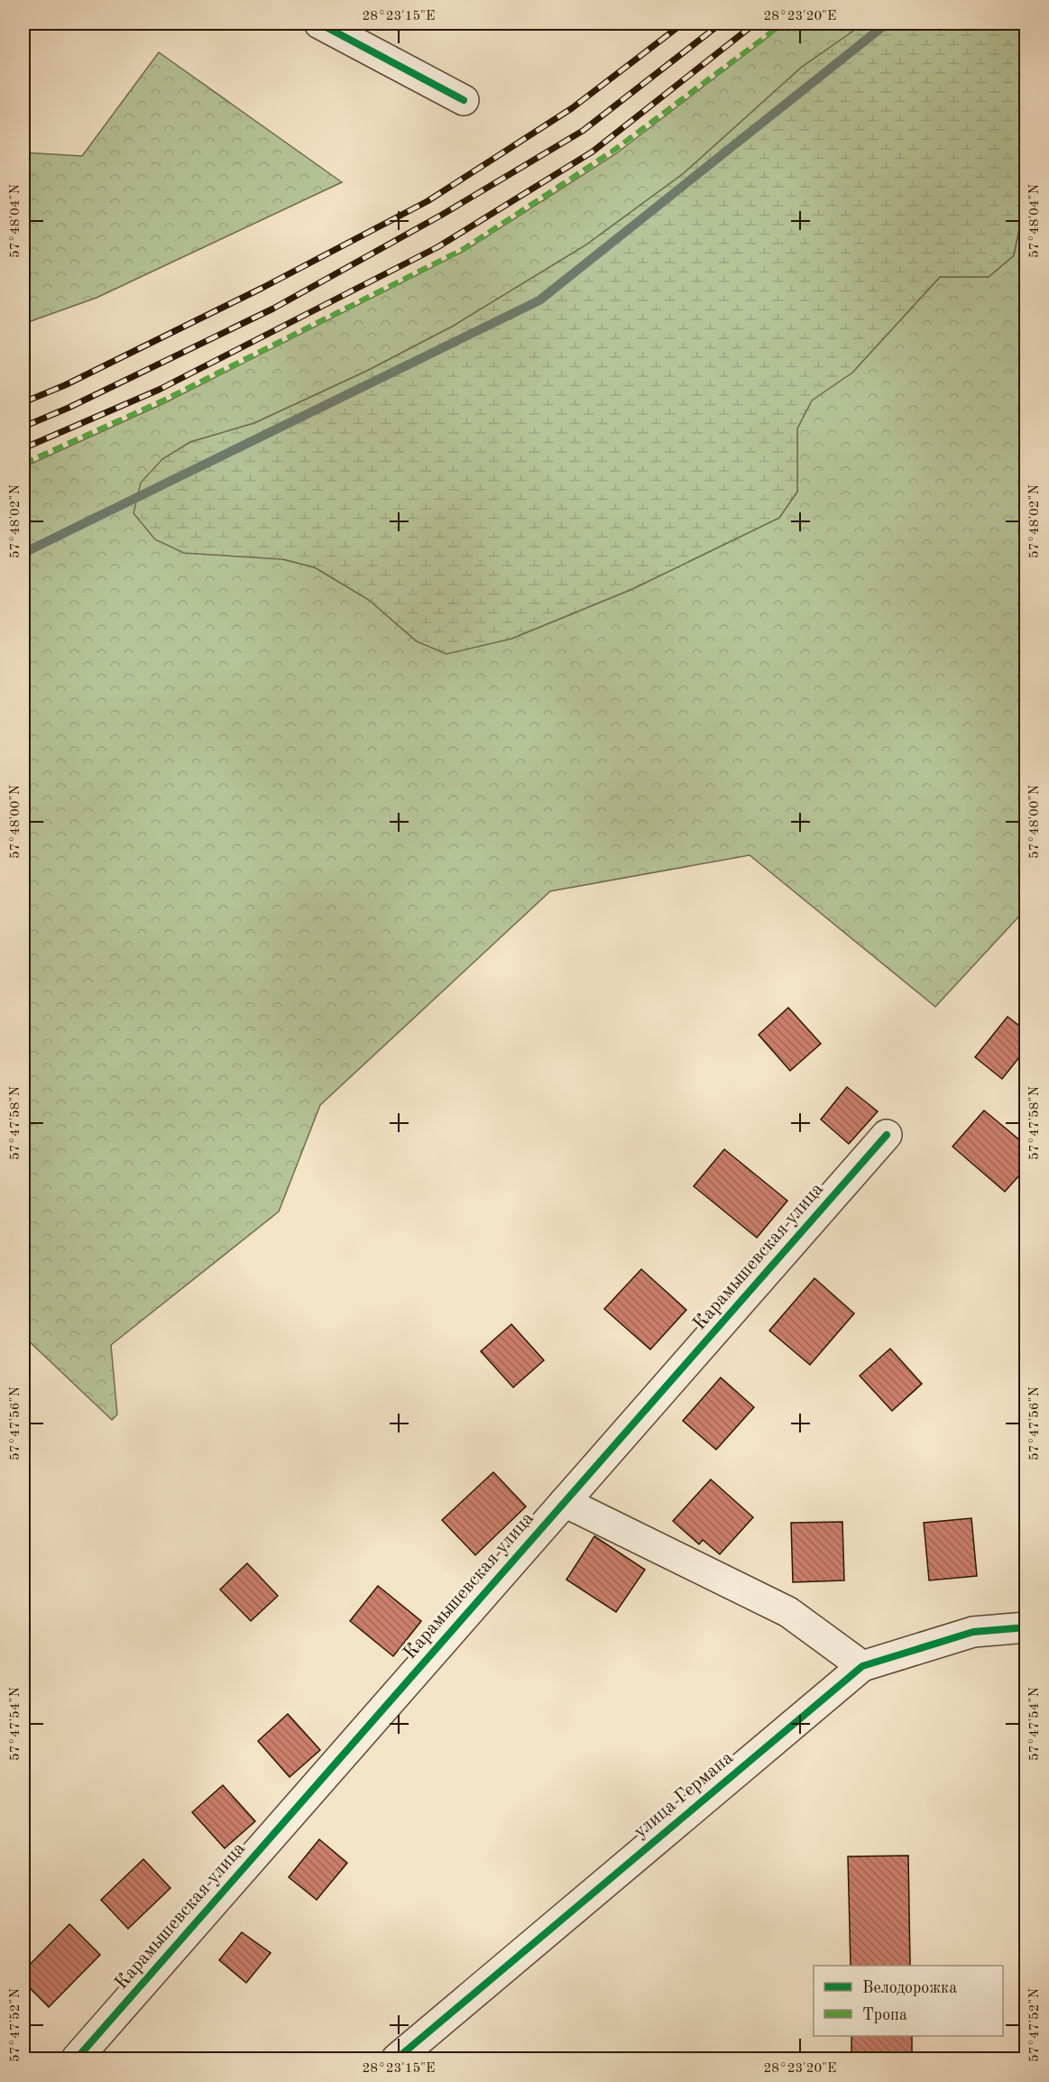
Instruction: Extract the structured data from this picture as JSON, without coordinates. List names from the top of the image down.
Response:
{
  "streets": {
    "street": ["Карамышевская улица", "улица Германа"]
  },
  "legend": ["Велодорожка", "Тропа"],
  "coordinates": [
    "28°23'15\"E",
    "28°23'20\"E",
    "57°48'04\"N",
    "57°48'02\"N",
    "57°48'00\"N",
    "57°47'58\"N",
    "57°47'56\"N",
    "57°47'54\"N",
    "57°47'52\"N"
  ]
}
